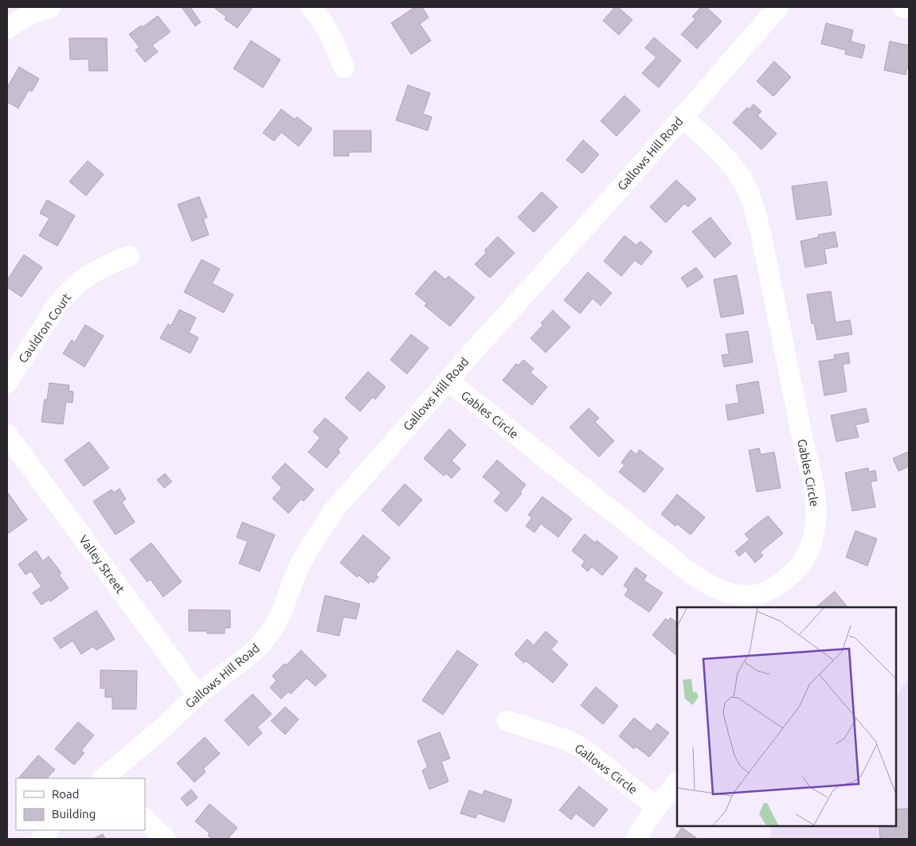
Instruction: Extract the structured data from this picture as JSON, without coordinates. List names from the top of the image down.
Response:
{
  "streets": {
    "street": [
      "Gallows Hill Road",
      "Cauldron Court",
      "Gables Circle",
      "Valley Street",
      "Gallows Circle"
    ]
  },
  "crossings": [
    ["Gallows Hill Road", "Gables Circle"],
    ["Gallows Hill Road", "Valley Street"]
  ],
  "legend": ["Road", "Building"]
}
